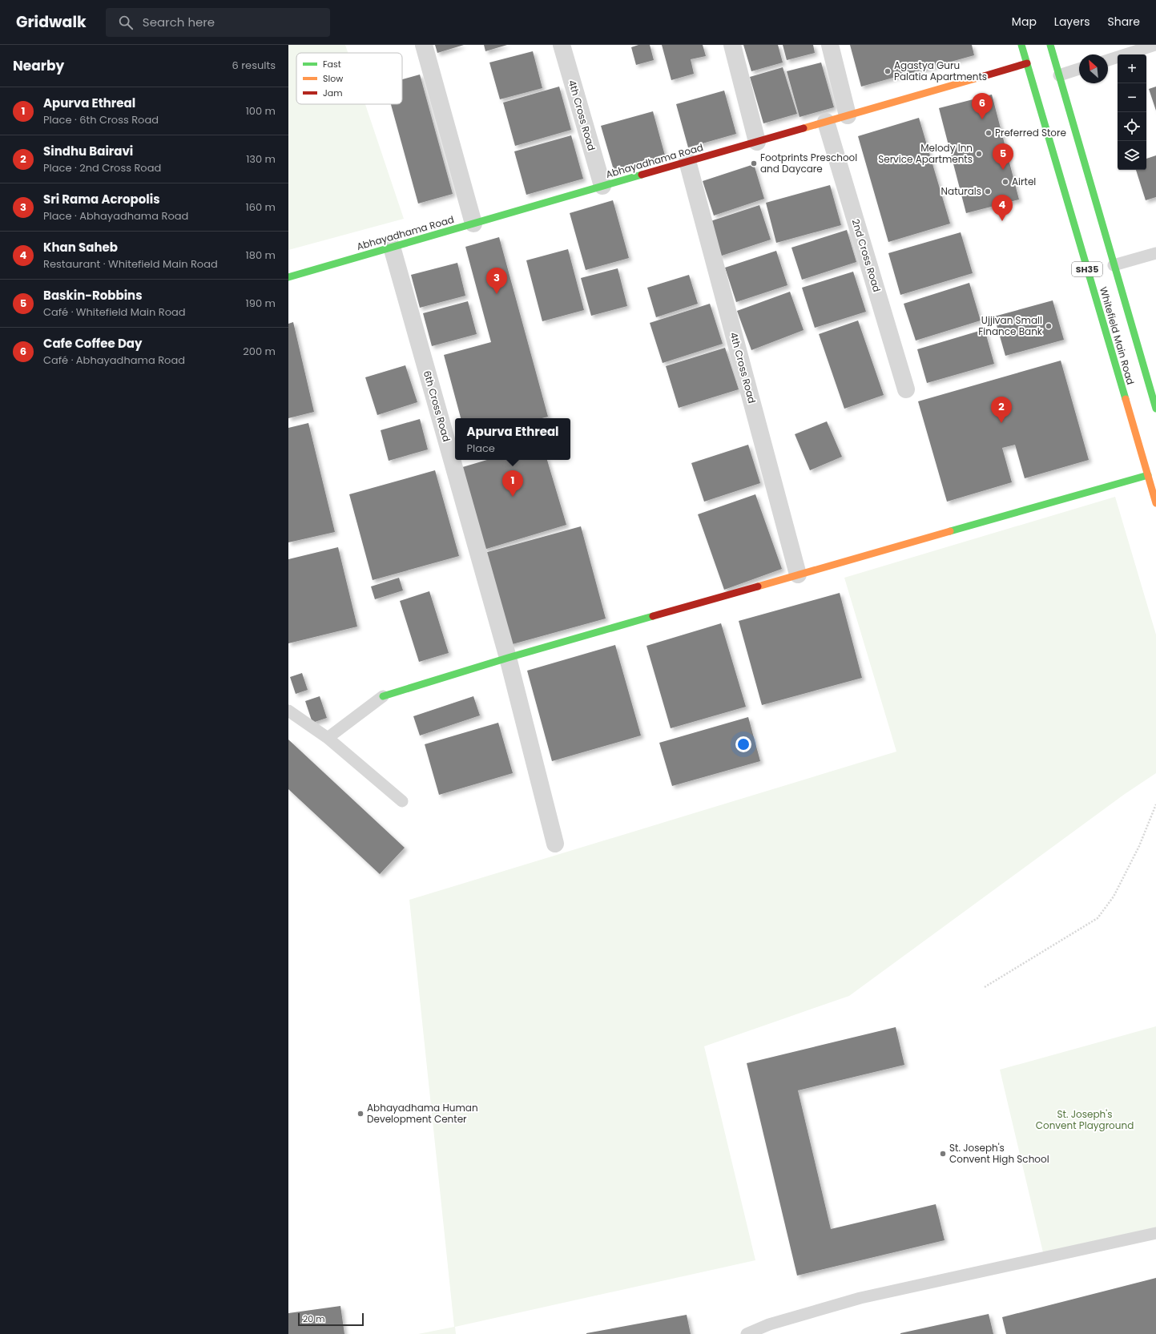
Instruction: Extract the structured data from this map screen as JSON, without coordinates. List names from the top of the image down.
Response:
{
  "streets": {
    "street": [
      "4th Cross Road",
      "Abhayadhama Road",
      "2nd Cross Road",
      "SH35",
      "Whitefield Main Road",
      "6th Cross Road"
    ]
  },
  "crossings": [
    ["4th Cross Road", "Abhayadhama Road"],
    ["Abhayadhama Road", "2nd Cross Road"],
    ["Abhayadhama Road", "Whitefield Main Road"],
    ["Abhayadhama Road", "6th Cross Road"]
  ],
  "parks": ["St. Joseph's Convent Playground"],
  "places": [
    "Agastya Guru Palatia Apartments",
    "Preferred Store",
    "Melody Inn Service Apartments",
    "Footprints Preschool and Daycare",
    "Airtel",
    "Naturals",
    "Ujjivan Small Finance Bank",
    "Abhayadhama Human Development Center",
    "St. Joseph's Convent High School"
  ],
  "legend": ["Fast", "Slow", "Jam"],
  "scale_bar": "20 m",
  "north": "top left",
  "page": {
    "header": "Gridwalk",
    "search": "Search here",
    "nav": ["Map", "Layers", "Share"],
    "heading": ["Nearby", "6 results"],
    "map_buttons": ["+", "−"],
    "list": [
      {
        "mark": "1",
        "name": "Apurva Ethreal",
        "note": "Place · 6th Cross Road",
        "value": "100 m"
      },
      {
        "mark": "2",
        "name": "Sindhu Bairavi",
        "note": "Place · 2nd Cross Road",
        "value": "130 m"
      },
      {
        "mark": "3",
        "name": "Sri Rama Acropolis",
        "note": "Place · Abhayadhama Road",
        "value": "160 m"
      },
      {
        "mark": "4",
        "name": "Khan Saheb",
        "note": "Restaurant · Whitefield Main Road",
        "value": "180 m"
      },
      {
        "mark": "5",
        "name": "Baskin-Robbins",
        "note": "Café · Whitefield Main Road",
        "value": "190 m"
      },
      {
        "mark": "6",
        "name": "Cafe Coffee Day",
        "note": "Café · Abhayadhama Road",
        "value": "200 m"
      }
    ],
    "pins": [
      "6",
      "5",
      "4",
      "3",
      "2",
      "1"
    ],
    "popup": ["Apurva Ethreal", "Place"],
    "scale": "20 m"
  }
}
